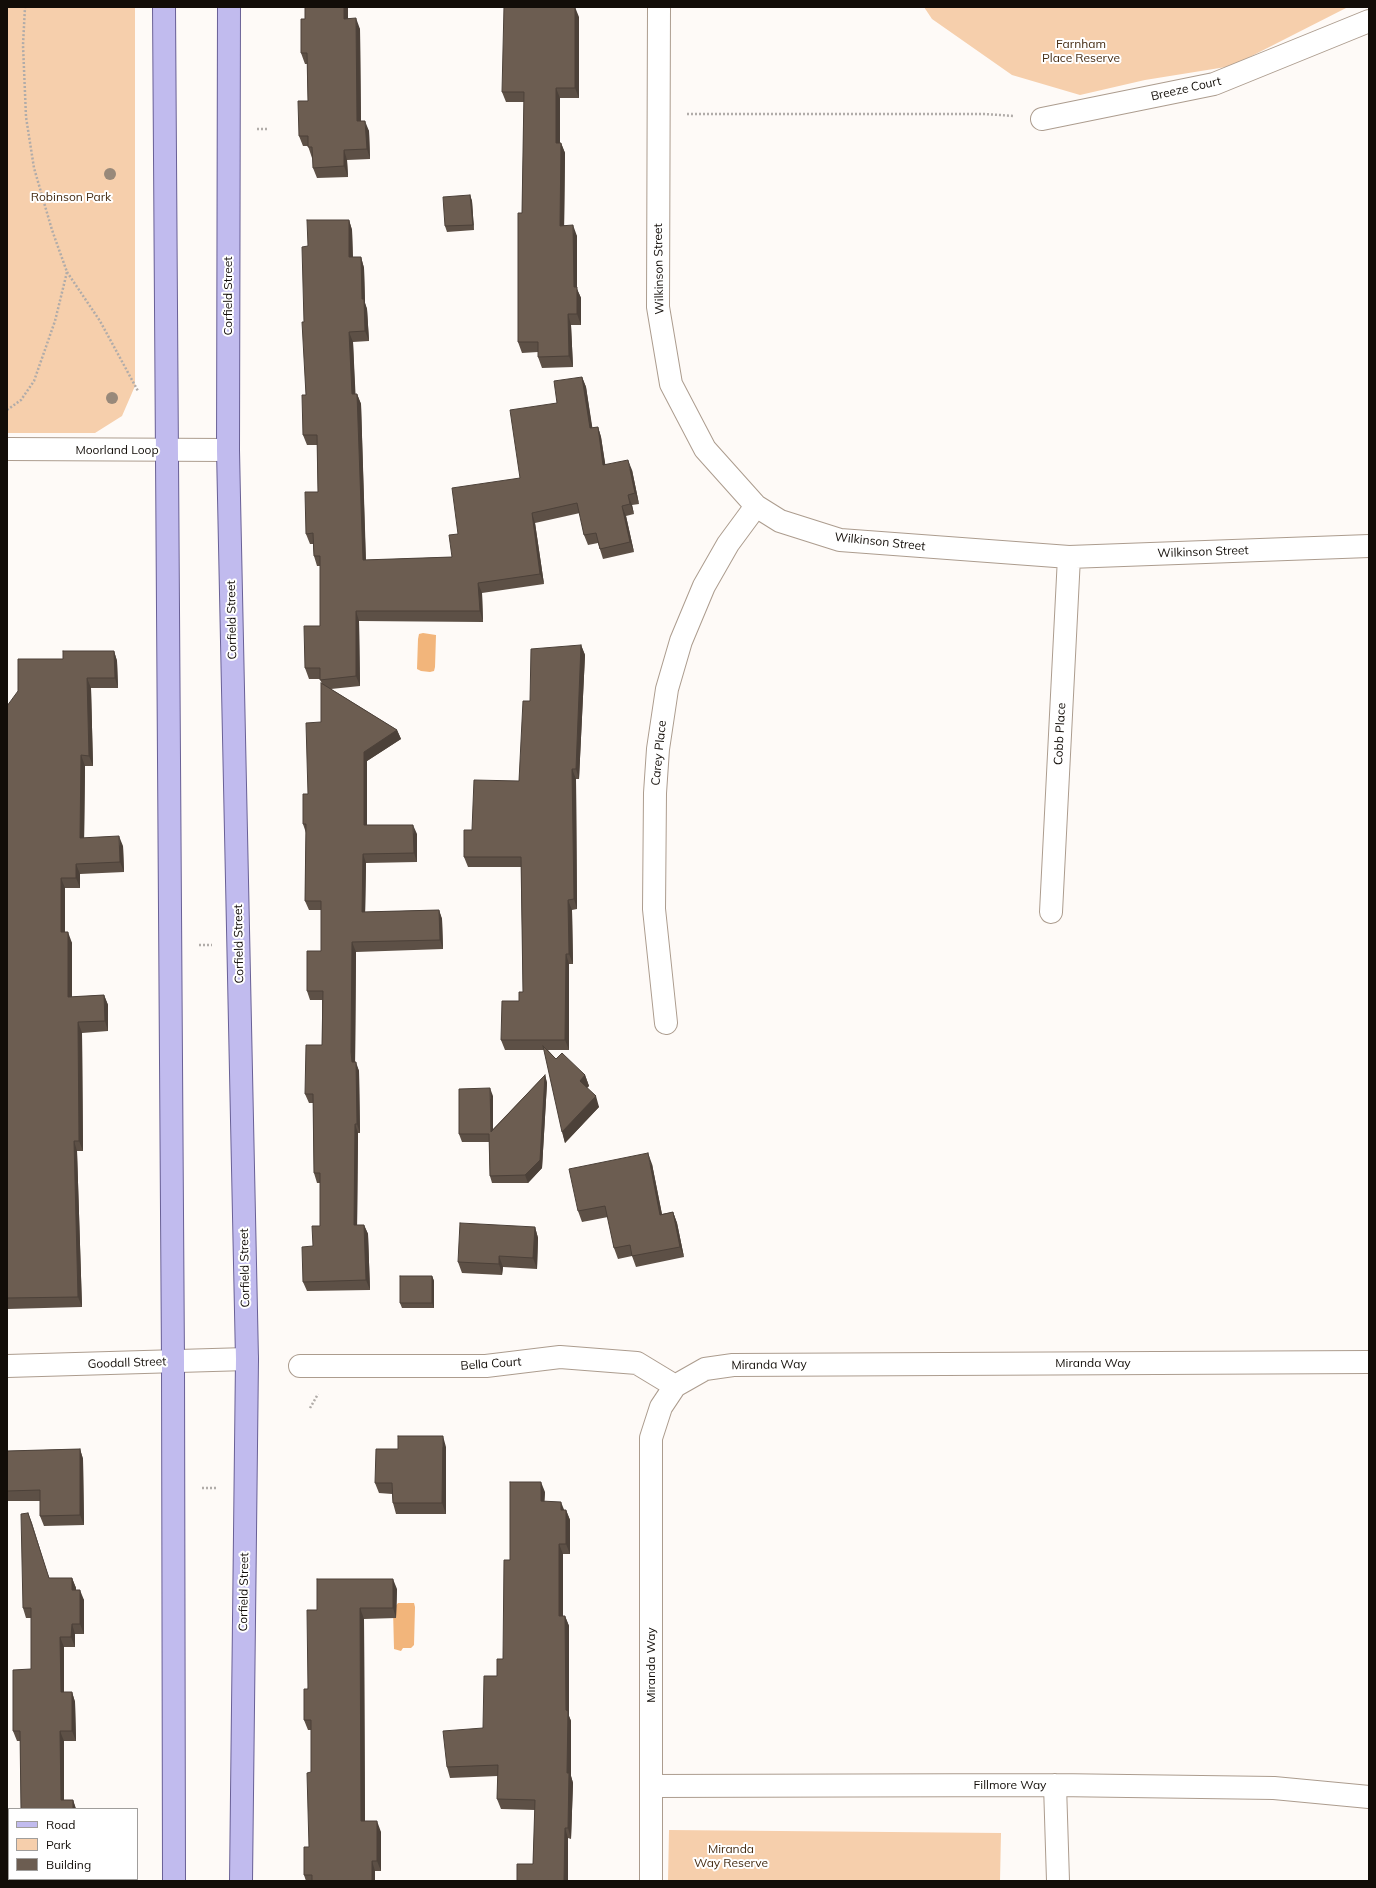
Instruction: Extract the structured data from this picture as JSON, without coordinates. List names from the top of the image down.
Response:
{
  "streets": {
    "main road": ["Corfield Street"],
    "street": [
      "Breeze Court",
      "Wilkinson Street",
      "Moorland Loop",
      "Cobb Place",
      "Carey Place",
      "Goodall Street",
      "Miranda Way",
      "Bella Court",
      "Fillmore Way"
    ]
  },
  "crossings": [
    ["Wilkinson Street", "Cobb Place"],
    ["Wilkinson Street", "Carey Place"],
    ["Corfield Street", "Moorland Loop"],
    ["Corfield Street", "Goodall Street"],
    ["Miranda Way", "Bella Court"],
    ["Miranda Way", "Fillmore Way"]
  ],
  "parks": ["Farnham Place Reserve", "Robinson Park", "Miranda Way Reserve"],
  "legend": ["Road", "Park", "Building"]
}
